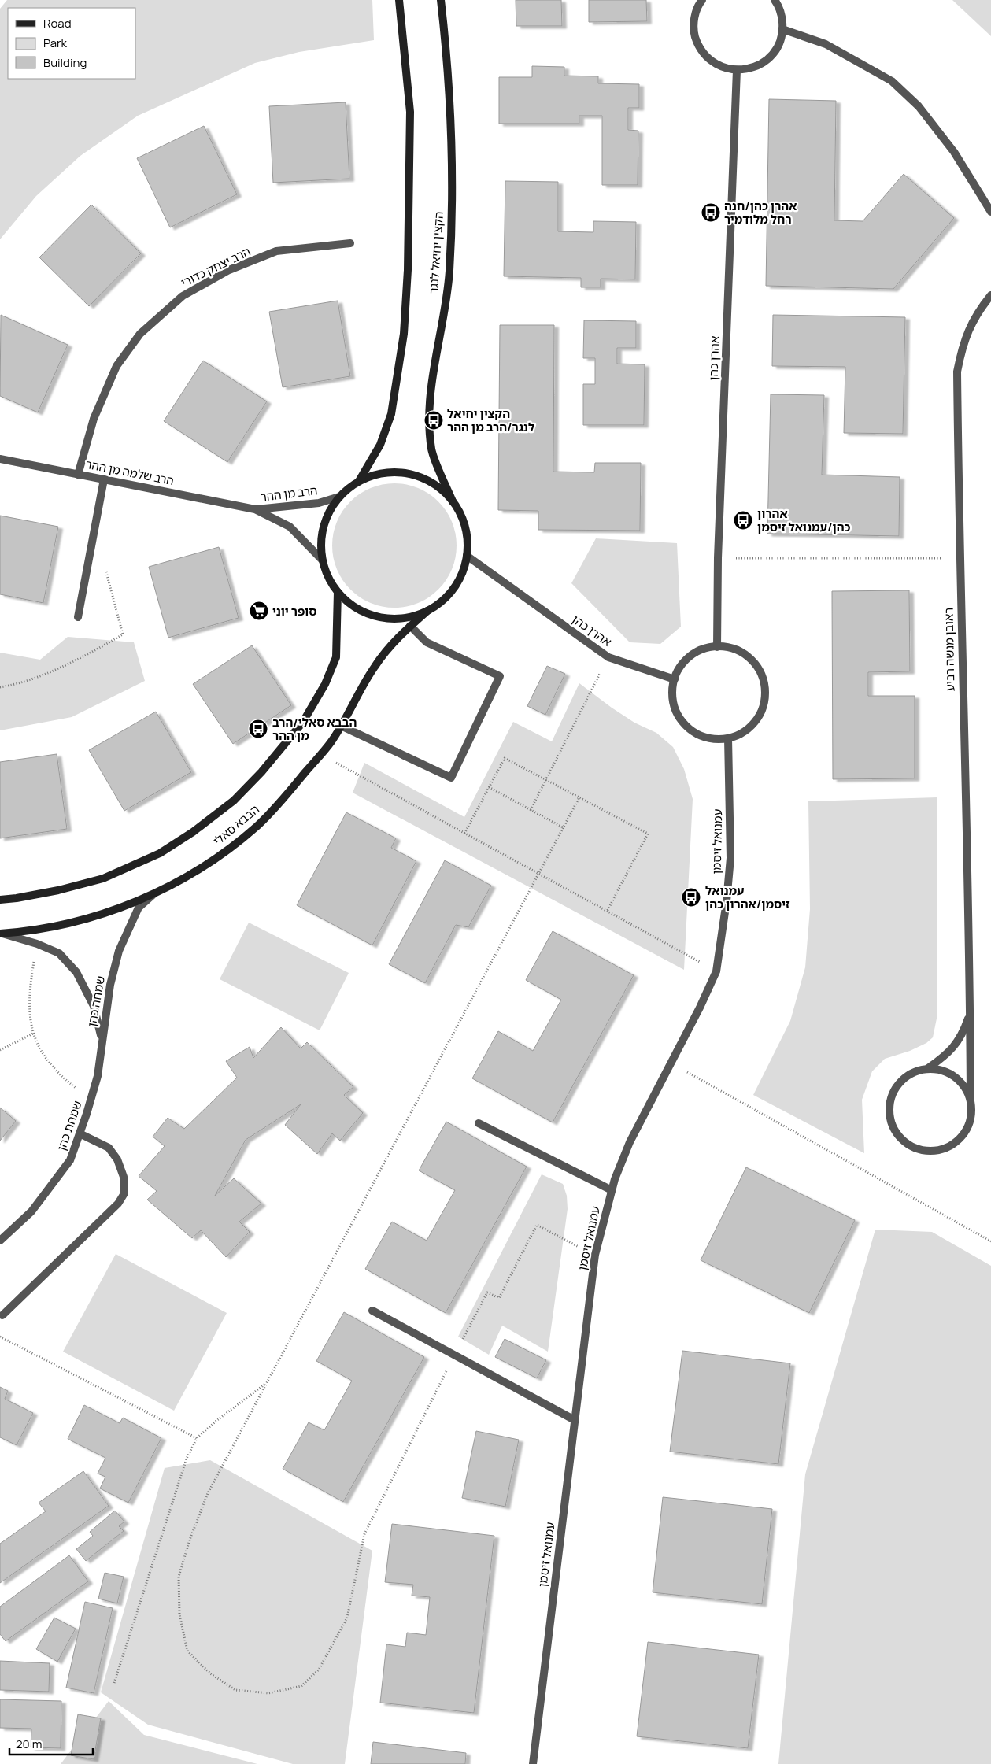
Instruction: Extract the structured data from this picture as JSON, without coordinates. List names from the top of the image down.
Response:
{
  "streets": {
    "street": [
      "הקצין יחיאל לנגר",
      "הרב יצחק כדורי",
      "אהרן כהן",
      "הרב שלמה מן ההר",
      "הרב מן ההר",
      "ראובן מנשה רביע",
      "הבבא סאלי",
      "עמנואל זיסמן",
      "שמחה כהן",
      "שמחת כהן"
    ]
  },
  "crossings": [
    ["הרב יצחק כדורי", "הרב שלמה מן ההר"],
    ["אהרן כהן", "עמנואל זיסמן"],
    ["הרב שלמה מן ההר", "הרב מן ההר"],
    ["הבבא סאלי", "שמחה כהן"],
    ["שמחה כהן", "שמחת כהן"]
  ],
  "places": {
    "bus stop": [
      "אהרן כהן/חנה רחל מלודמיר",
      "הקצין יחיאל לנגר/הרב מן ההר",
      "אהרון כהן/עמנואל זיסמן",
      "הבבא סאלי/הרב מן ההר",
      "עמנואל זיסמן/אהרון כהן"
    ],
    "supermarket": ["סופר יוני"]
  },
  "legend": ["Road", "Park", "Building"],
  "scale_bar": "20 m"
}
